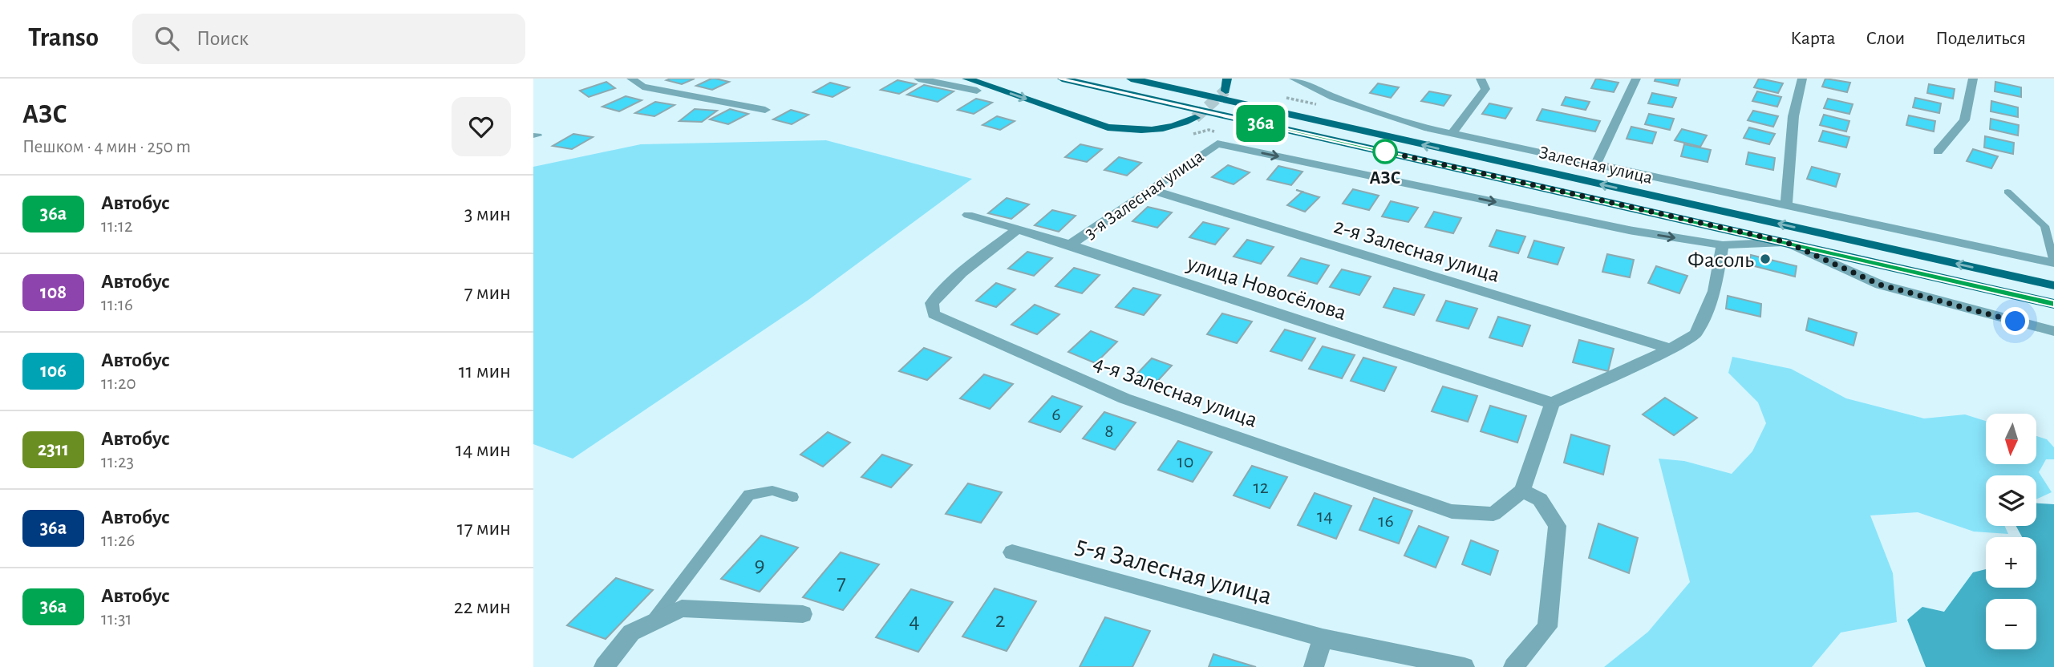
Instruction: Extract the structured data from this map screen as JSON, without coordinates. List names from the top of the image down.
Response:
{
  "streets": {
    "main road": ["Залесная улица"],
    "street": [
      "3-я Залесная улица",
      "2-я Залесная улица",
      "улица Новосёлова",
      "4-я Залесная улица",
      "5-я Залесная улица"
    ]
  },
  "crossings": [
    ["3-я Залесная улица", "2-я Залесная улица"],
    ["3-я Залесная улица", "улица Новосёлова"],
    ["улица Новосёлова", "4-я Залесная улица"]
  ],
  "places": ["АЗС", "Фасоль"],
  "lines": ["bus line 36а"],
  "house_numbers": [
    "6",
    "8",
    "10",
    "12",
    "14",
    "16",
    "9",
    "7",
    "2",
    "4"
  ],
  "north": "bottom",
  "page": {
    "header": "Transo",
    "search": "Поиск",
    "nav": ["Карта", "Слои", "Поделиться"],
    "heading": ["АЗС", "Пешком · 4 мин · 250 m"],
    "on_map": "36а",
    "list": [
      {
        "mark": "36а",
        "name": "Автобус",
        "note": "11:12",
        "value": "3 мин"
      },
      {
        "mark": "108",
        "name": "Автобус",
        "note": "11:16",
        "value": "7 мин"
      },
      {
        "mark": "106",
        "name": "Автобус",
        "note": "11:20",
        "value": "11 мин"
      },
      {
        "mark": "2311",
        "name": "Автобус",
        "note": "11:23",
        "value": "14 мин"
      },
      {
        "mark": "36a",
        "name": "Автобус",
        "note": "11:26",
        "value": "17 мин"
      },
      {
        "mark": "36а",
        "name": "Автобус",
        "note": "11:31",
        "value": "22 мин"
      }
    ],
    "map_buttons": ["+", "−"]
  }
}
